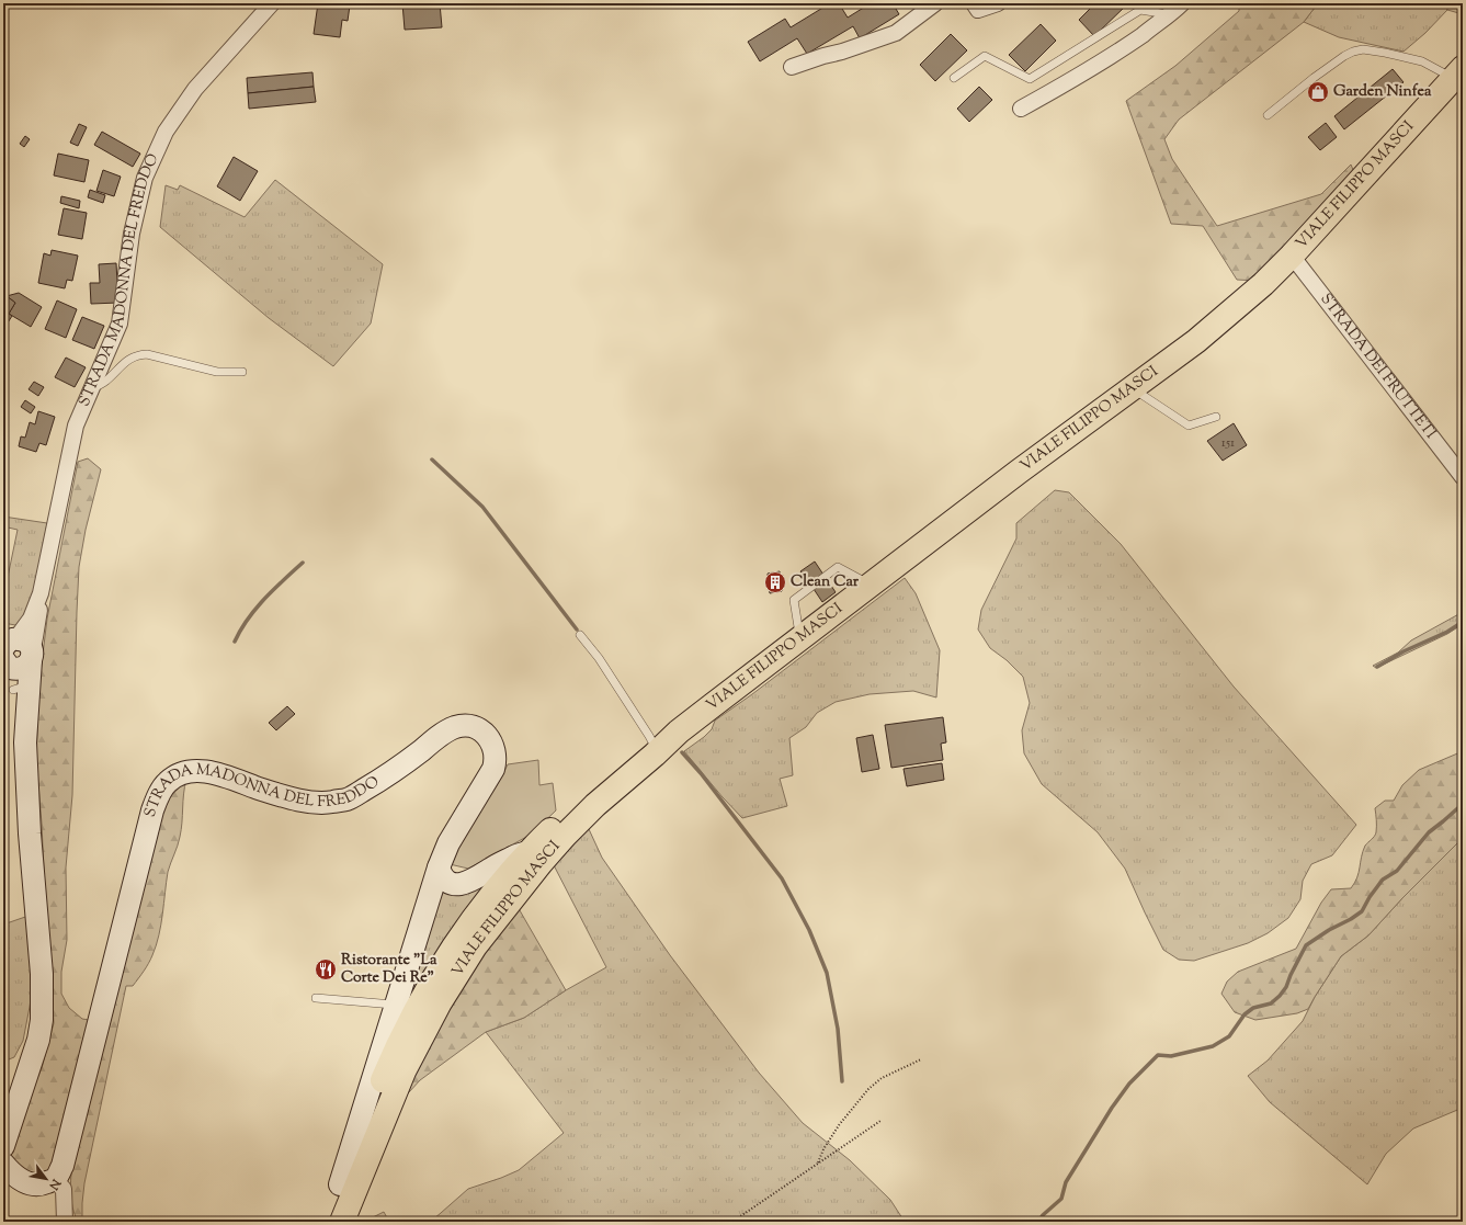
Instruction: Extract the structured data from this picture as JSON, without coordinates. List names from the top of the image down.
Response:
{
  "streets": {
    "main road": ["VIALE FILIPPO MASCI", "STRADA MADONNA DEL FREDDO"],
    "street": ["STRADA DEI FRUTTETI"]
  },
  "crossings": [
    ["VIALE FILIPPO MASCI", "STRADA MADONNA DEL FREDDO"],
    ["VIALE FILIPPO MASCI", "STRADA DEI FRUTTETI"]
  ],
  "places": {
    "shop": ["Garden Ninfea"],
    "building": ["Clean Car"],
    "restaurant": ["Ristorante \"La Corte Dei Re\""]
  },
  "house_numbers": ["151"],
  "north": "bottom right"
}
